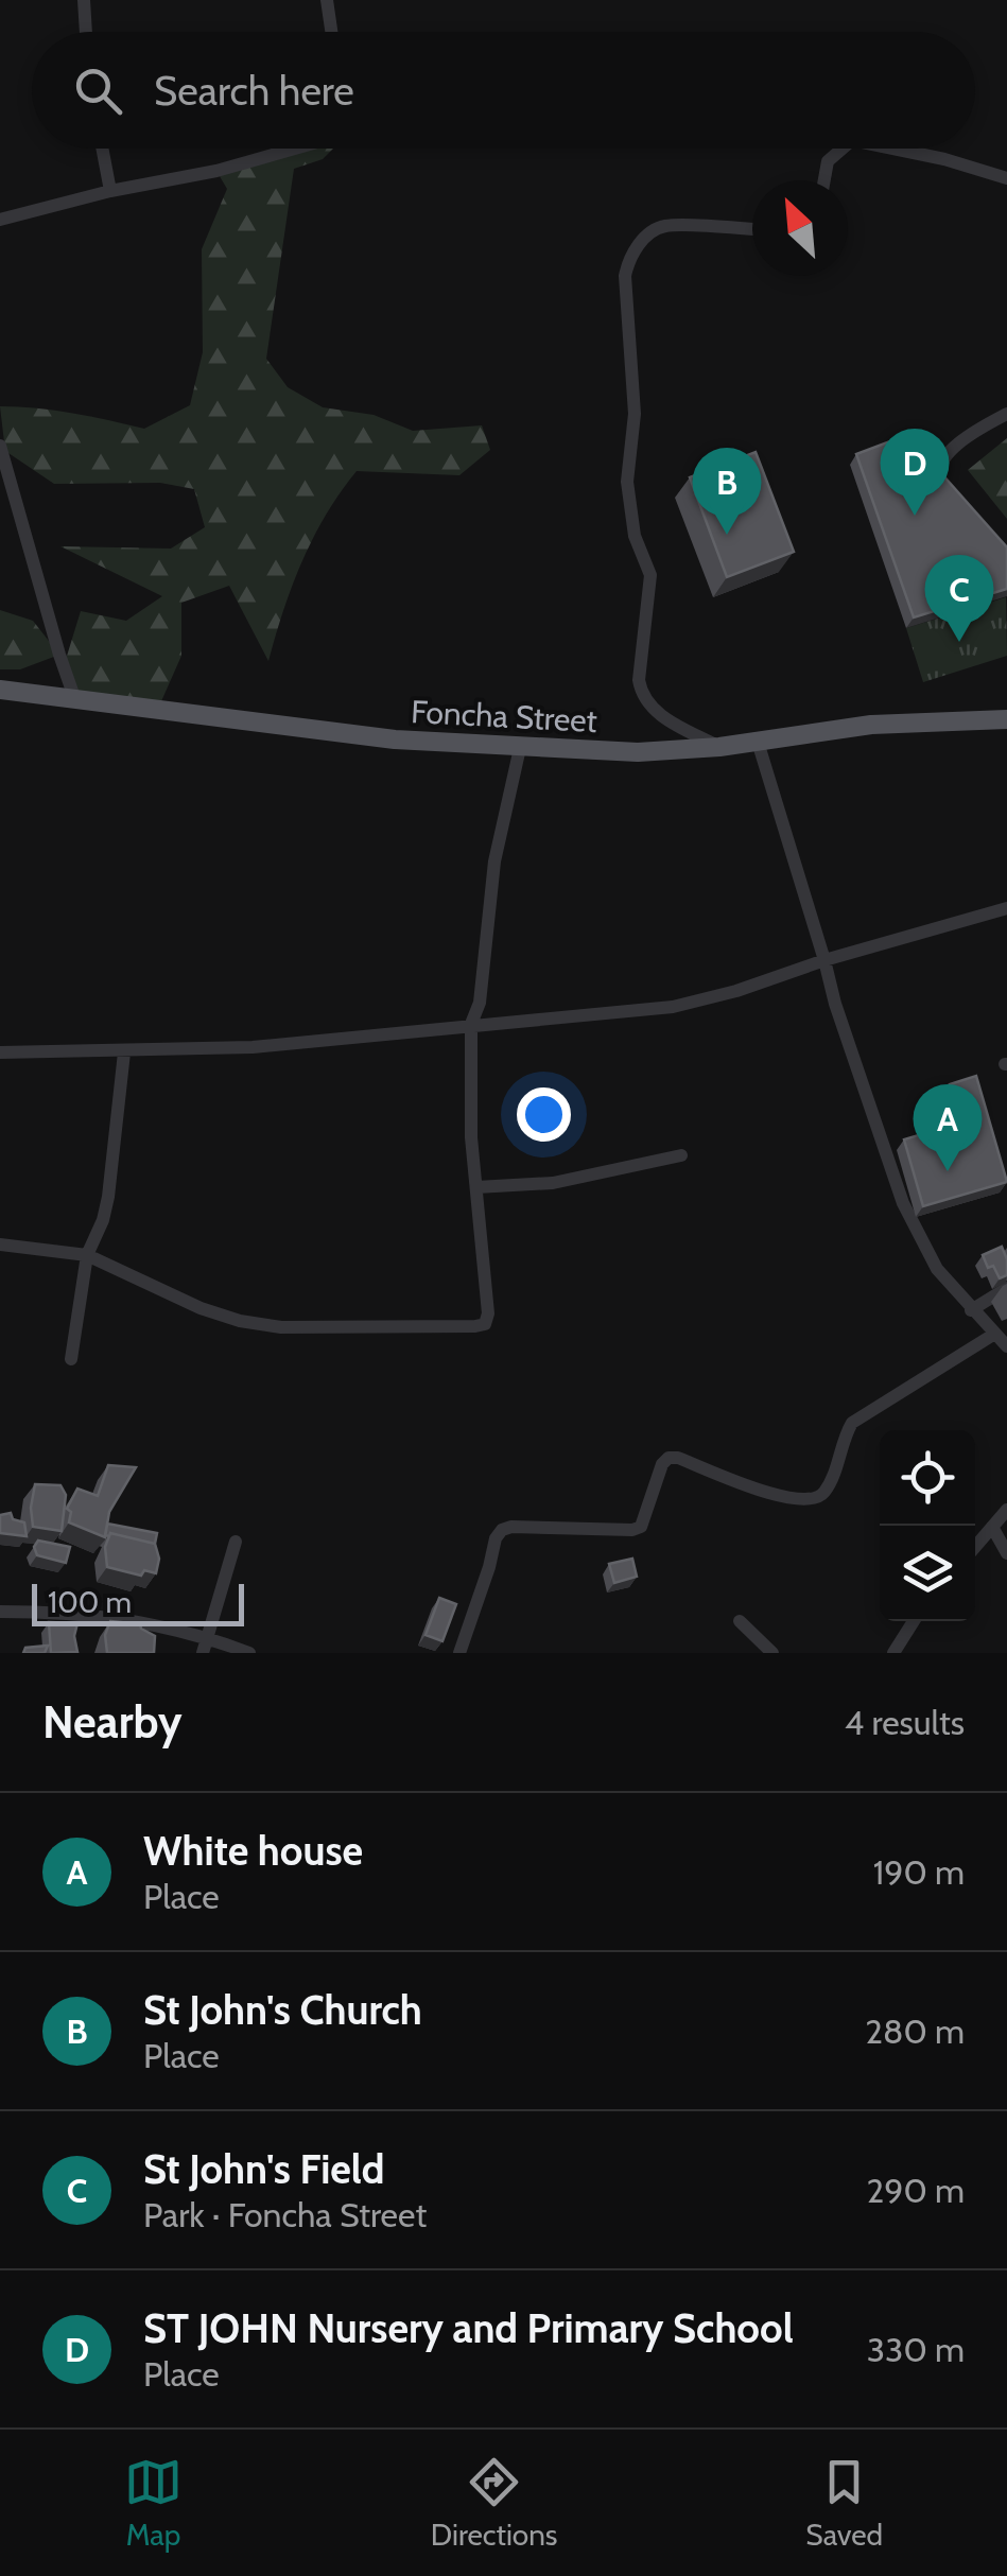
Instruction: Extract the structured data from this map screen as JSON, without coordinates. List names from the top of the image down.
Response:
{
  "streets": {
    "main road": ["Foncha Street"]
  },
  "scale_bar": "100 m",
  "north": "top left",
  "page": {
    "search": "Search here",
    "pins": [
      "D",
      "B",
      "C",
      "A"
    ],
    "scale": "100 m",
    "heading": ["Nearby", "4 results"],
    "list": [
      {
        "mark": "A",
        "name": "White house",
        "note": "Place",
        "value": "190 m"
      },
      {
        "mark": "B",
        "name": "St John's Church",
        "note": "Place",
        "value": "280 m"
      },
      {
        "mark": "C",
        "name": "St John's Field",
        "note": "Park · Foncha Street",
        "value": "290 m"
      },
      {
        "mark": "D",
        "name": "ST JOHN Nursery and Primary School",
        "note": "Place",
        "value": "330 m"
      }
    ],
    "nav": ["Map", "Directions", "Saved"]
  }
}
